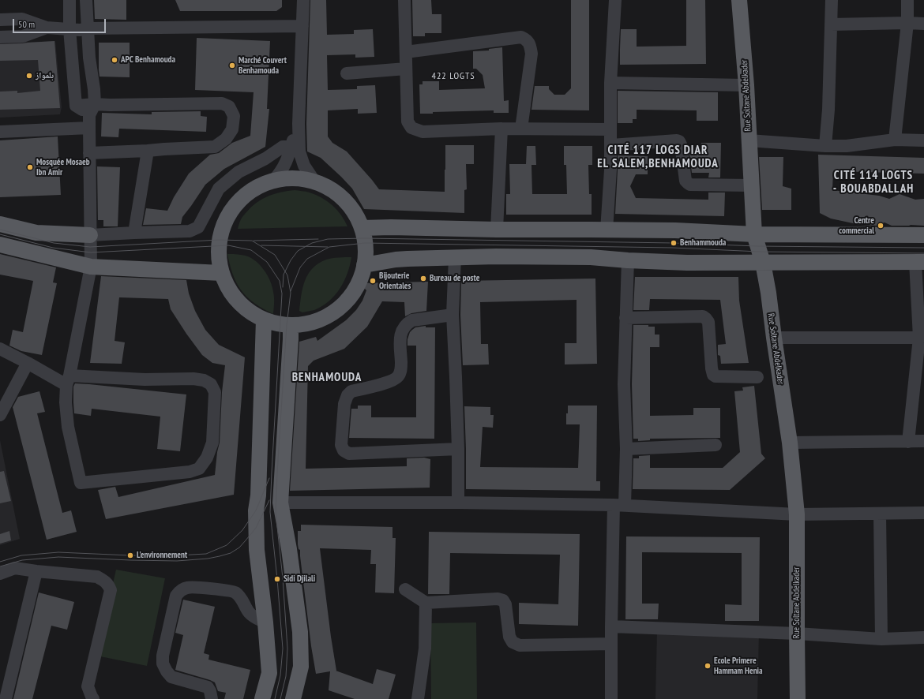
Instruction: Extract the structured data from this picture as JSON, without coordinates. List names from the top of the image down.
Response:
{
  "streets": {
    "main road": ["Rue Soltane Abdelkader"]
  },
  "districts": [
    "422 LOGTS",
    "CITÉ 117 LOGS DIAR EL SALEM,BENHAMOUDA",
    "CITÉ 114 LOGTS - BOUABDALLAH",
    "BENHAMOUDA"
  ],
  "places": [
    "APC Benhamouda",
    "Marché Couvert Benhamouda",
    "بلمواز",
    "Mosquée Mosaeb Ibn Amir",
    "Centre commercial",
    "Benhammouda",
    "Bureau de poste",
    "Bijouterie Orientales",
    "L'environnement",
    "Sidi Djilali",
    "Ecole Primere Hammam Henia"
  ],
  "scale_bar": "50 m"
}
